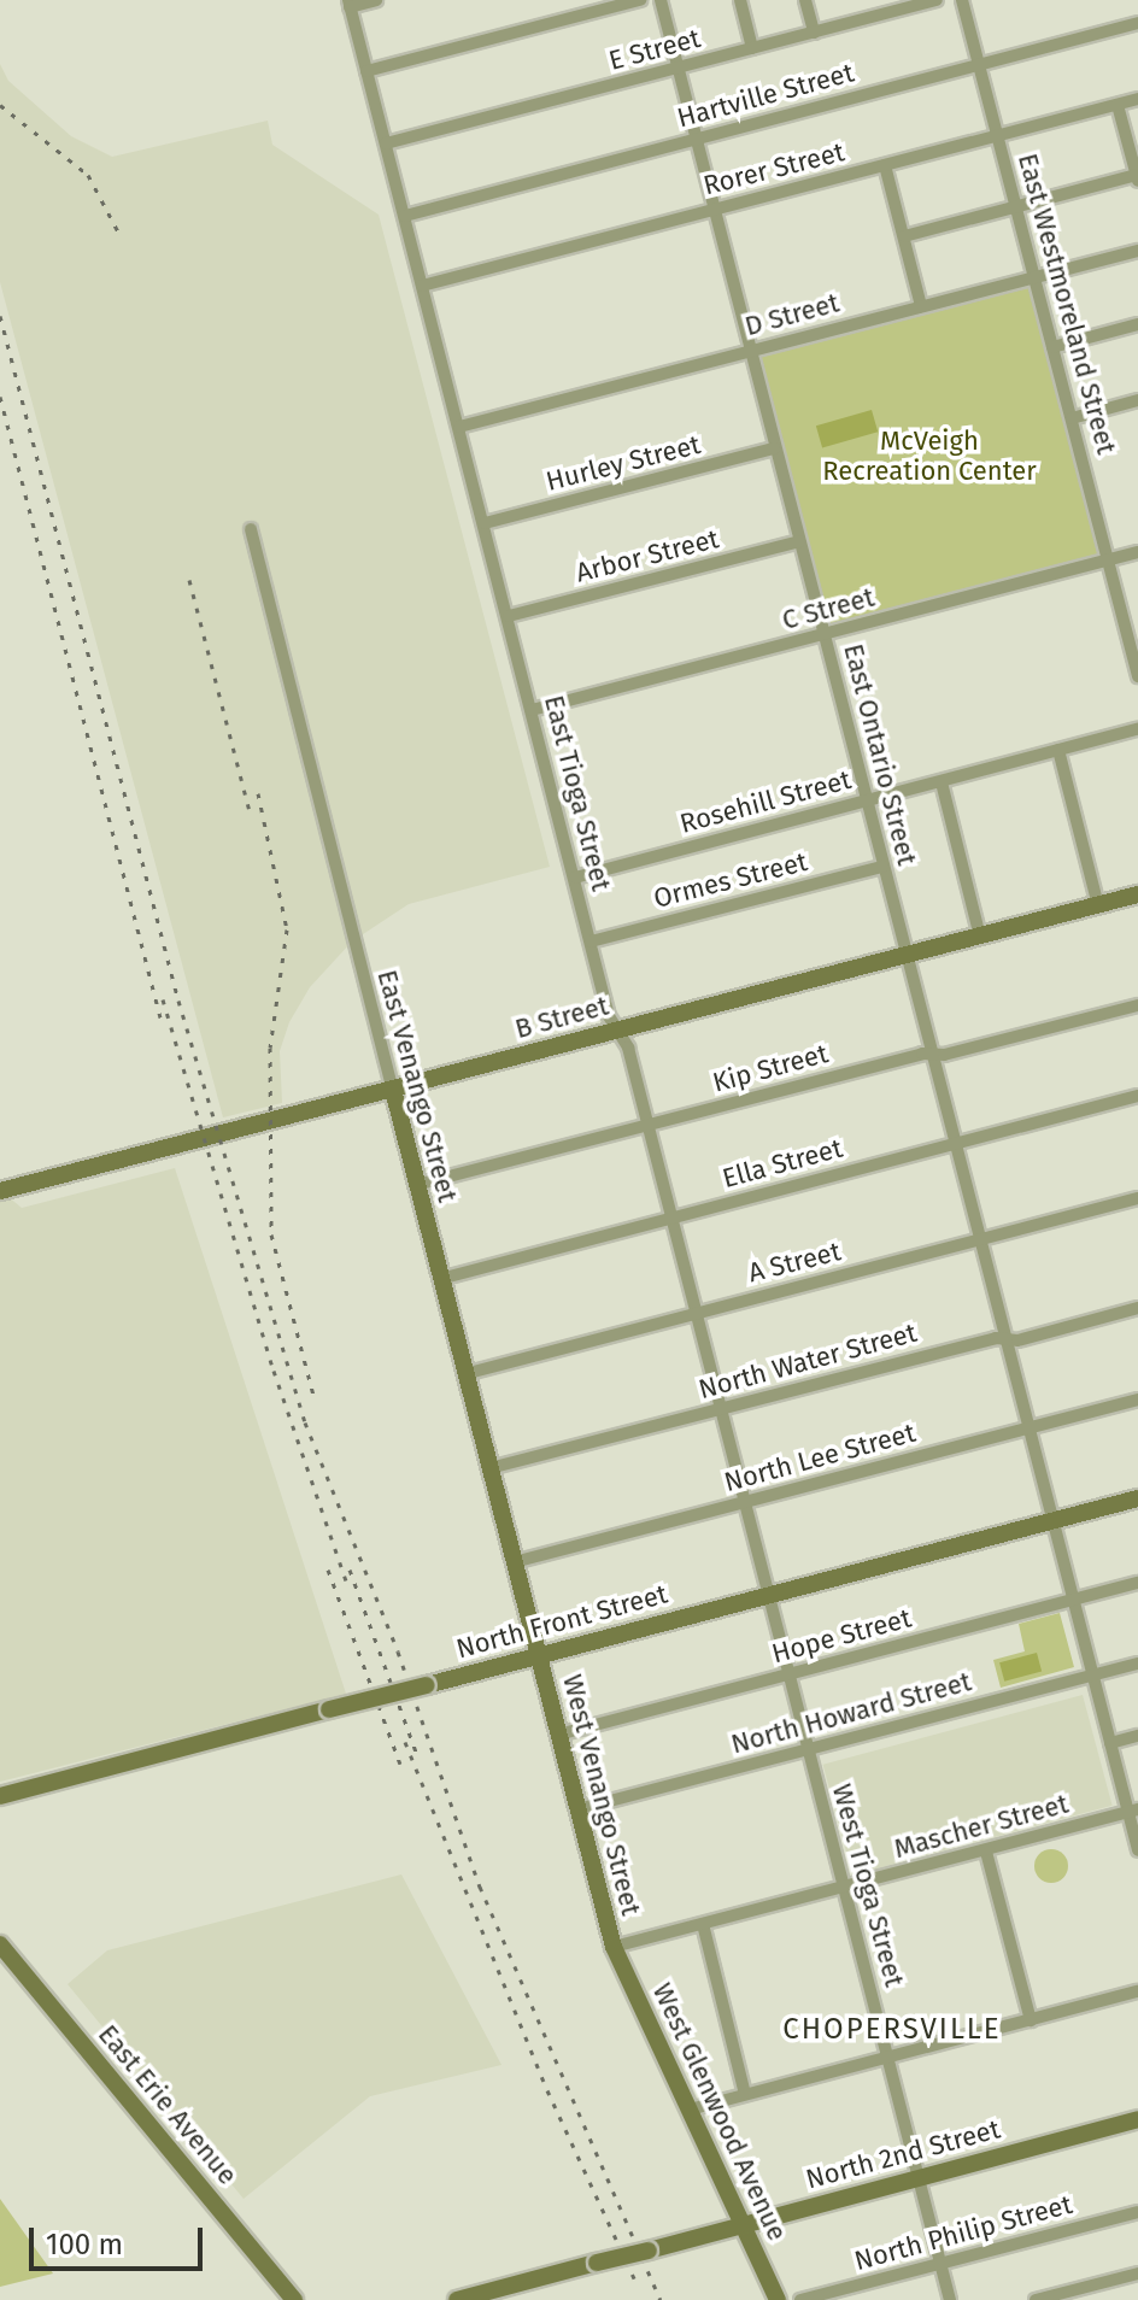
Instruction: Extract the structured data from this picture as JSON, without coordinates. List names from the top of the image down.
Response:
{
  "streets": {
    "main road": [
      "B Street",
      "East Venango Street",
      "North Front Street",
      "West Venango Street",
      "East Erie Avenue",
      "West Glenwood Avenue",
      "North 2nd Street"
    ],
    "street": [
      "E Street",
      "Hartville Street",
      "Rorer Street",
      "East Westmoreland Street",
      "D Street",
      "Hurley Street",
      "Arbor Street",
      "C Street",
      "East Ontario Street",
      "East Tioga Street",
      "Rosehill Street",
      "Ormes Street",
      "Kip Street",
      "Ella Street",
      "A Street",
      "North Water Street",
      "North Lee Street",
      "Hope Street",
      "North Howard Street",
      "Mascher Street",
      "West Tioga Street",
      "North Philip Street"
    ]
  },
  "crossings": [
    ["E Street", "East Ontario Street"],
    ["E Street", "East Tioga Street"],
    ["Hartville Street", "East Westmoreland Street"],
    ["Hartville Street", "East Ontario Street"],
    ["Hartville Street", "East Tioga Street"],
    ["Rorer Street", "East Westmoreland Street"],
    ["Rorer Street", "East Ontario Street"],
    ["Rorer Street", "East Tioga Street"],
    ["East Westmoreland Street", "D Street"],
    ["East Westmoreland Street", "C Street"],
    ["D Street", "East Ontario Street"],
    ["D Street", "East Tioga Street"],
    ["Hurley Street", "East Ontario Street"],
    ["Hurley Street", "East Tioga Street"],
    ["Arbor Street", "East Ontario Street"],
    ["Arbor Street", "East Tioga Street"],
    ["C Street", "East Ontario Street"],
    ["C Street", "East Tioga Street"],
    ["East Ontario Street", "Rosehill Street"],
    ["East Ontario Street", "Ormes Street"],
    ["East Ontario Street", "B Street"],
    ["East Ontario Street", "Kip Street"],
    ["East Ontario Street", "Ella Street"],
    ["East Ontario Street", "A Street"],
    ["East Ontario Street", "North Water Street"],
    ["East Ontario Street", "North Lee Street"],
    ["East Ontario Street", "North Front Street"],
    ["East Ontario Street", "Hope Street"],
    ["East Ontario Street", "North Howard Street"],
    ["East Ontario Street", "Mascher Street"],
    ["East Tioga Street", "Rosehill Street"],
    ["East Tioga Street", "Ormes Street"],
    ["East Tioga Street", "B Street"],
    ["East Tioga Street", "Kip Street"],
    ["East Tioga Street", "Ella Street"],
    ["East Tioga Street", "A Street"],
    ["East Tioga Street", "North Water Street"],
    ["East Tioga Street", "North Lee Street"],
    ["East Tioga Street", "North Front Street"],
    ["East Tioga Street", "West Tioga Street"],
    ["B Street", "East Venango Street"],
    ["Kip Street", "East Venango Street"],
    ["East Venango Street", "Ella Street"],
    ["East Venango Street", "A Street"],
    ["East Venango Street", "North Water Street"],
    ["East Venango Street", "North Lee Street"],
    ["East Venango Street", "North Front Street"],
    ["East Venango Street", "West Venango Street"],
    ["North Front Street", "West Venango Street"],
    ["North Front Street", "West Tioga Street"],
    ["Hope Street", "West Venango Street"],
    ["Hope Street", "West Tioga Street"],
    ["North Howard Street", "West Venango Street"],
    ["North Howard Street", "West Tioga Street"],
    ["West Venango Street", "Mascher Street"],
    ["West Venango Street", "West Glenwood Avenue"],
    ["Mascher Street", "West Tioga Street"],
    ["Mascher Street", "West Glenwood Avenue"],
    ["West Tioga Street", "North 2nd Street"],
    ["West Tioga Street", "North Philip Street"],
    ["West Glenwood Avenue", "North 2nd Street"]
  ],
  "districts": ["CHOPERSVILLE"],
  "parks": ["McVeigh Recreation Center"],
  "scale_bar": "100 m"
}
